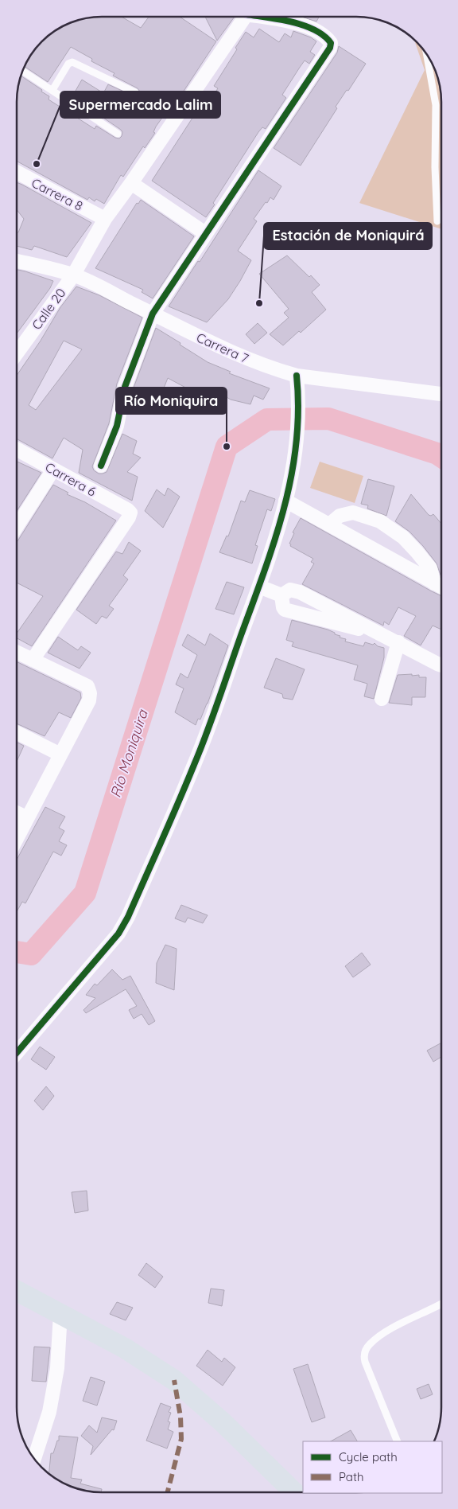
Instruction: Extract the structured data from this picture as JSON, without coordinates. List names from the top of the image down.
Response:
{
  "streets": {
    "street": [
      "Carrera 8",
      "Calle 20",
      "Carrera 7",
      "Carrera 6"
    ]
  },
  "crossings": [
    ["Carrera 8", "Calle 20"],
    ["Calle 20", "Carrera 7"]
  ],
  "water": ["Río Moniquira"],
  "places": ["Supermercado Lalim", "Estación de Moniquirá", "Río Moniquira"],
  "legend": ["Cycle path", "Path"]
}
